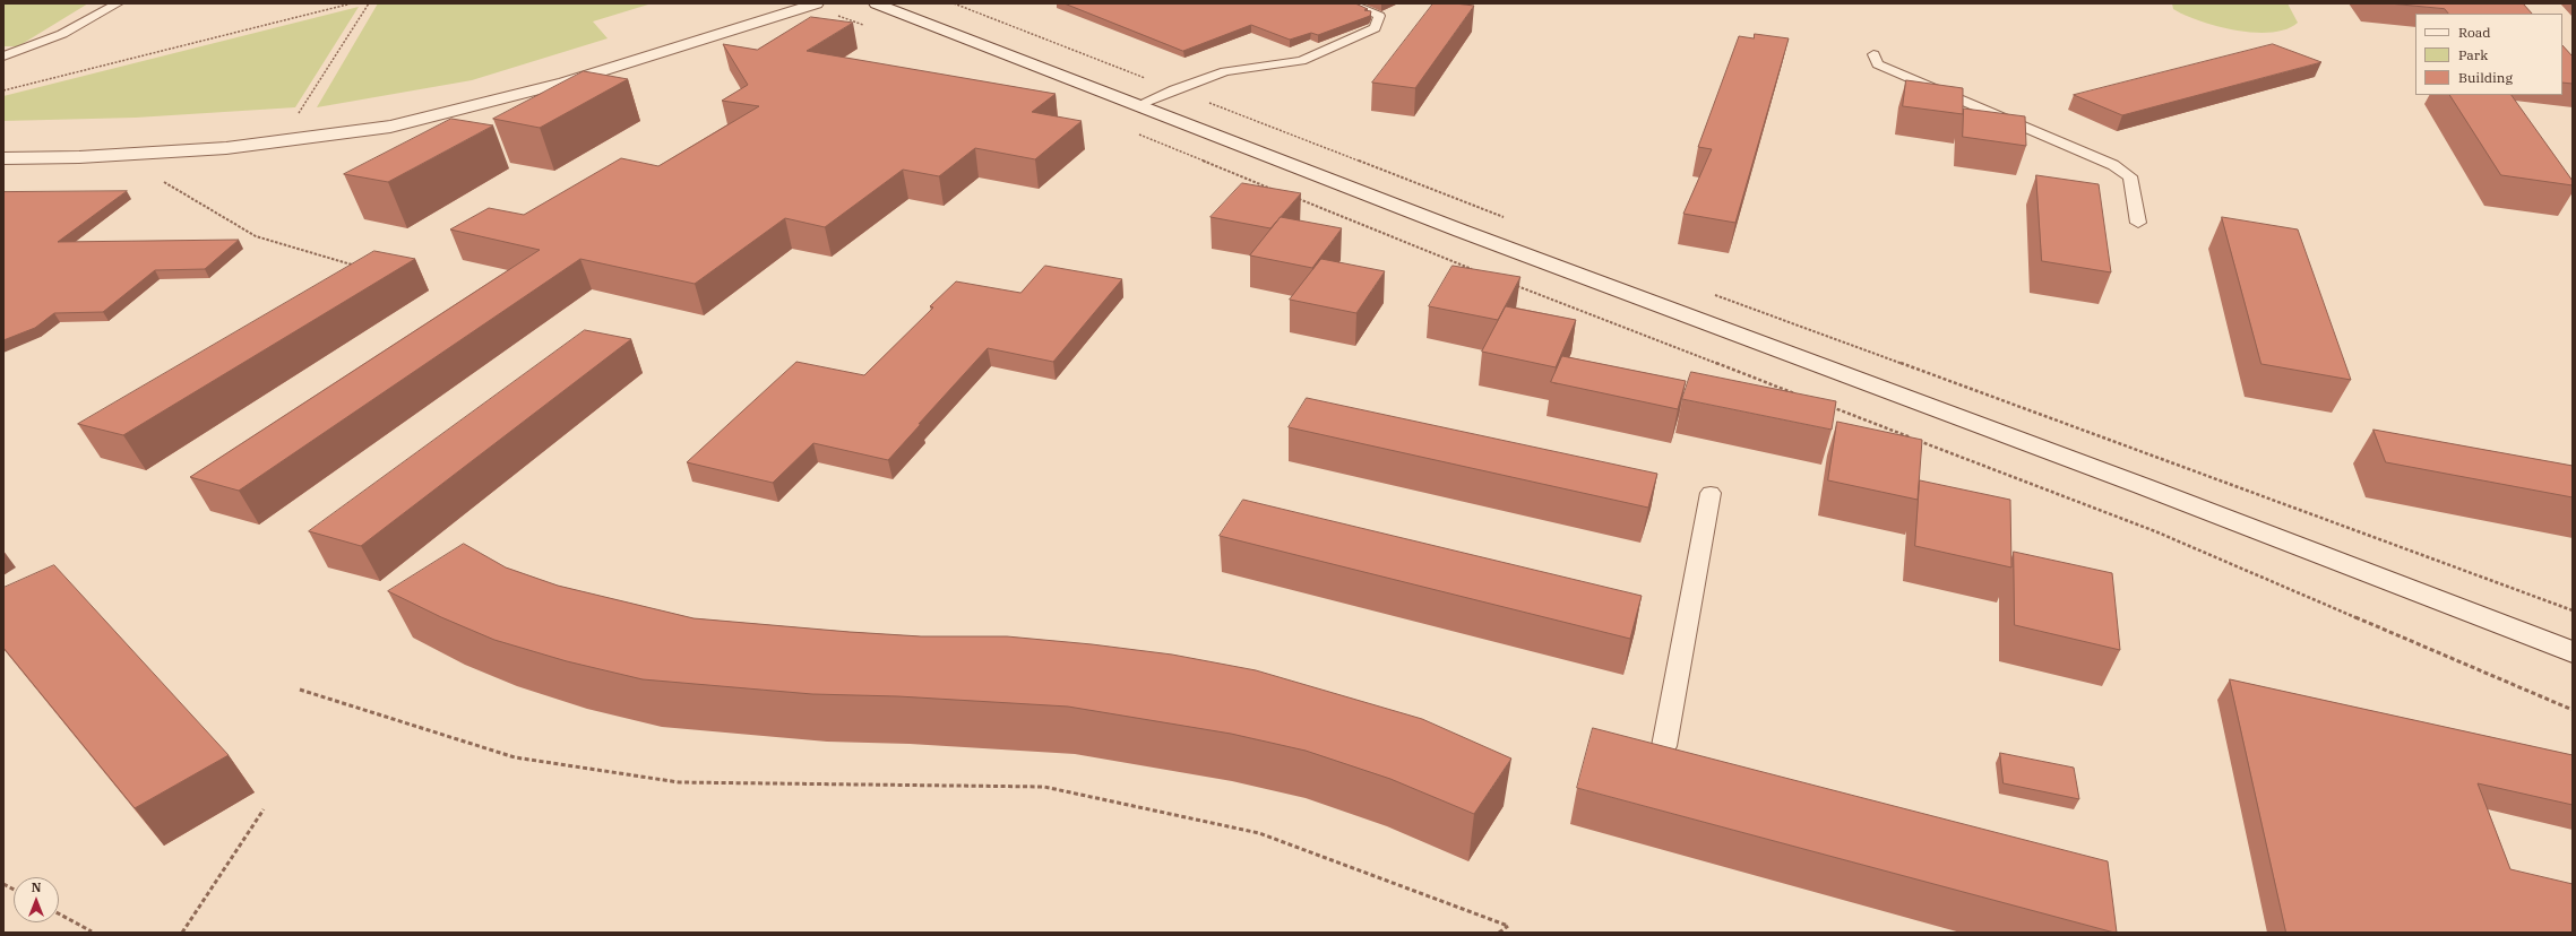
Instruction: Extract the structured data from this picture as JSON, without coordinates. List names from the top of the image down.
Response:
{
  "legend": ["Road", "Park", "Building"],
  "north": "top"
}
